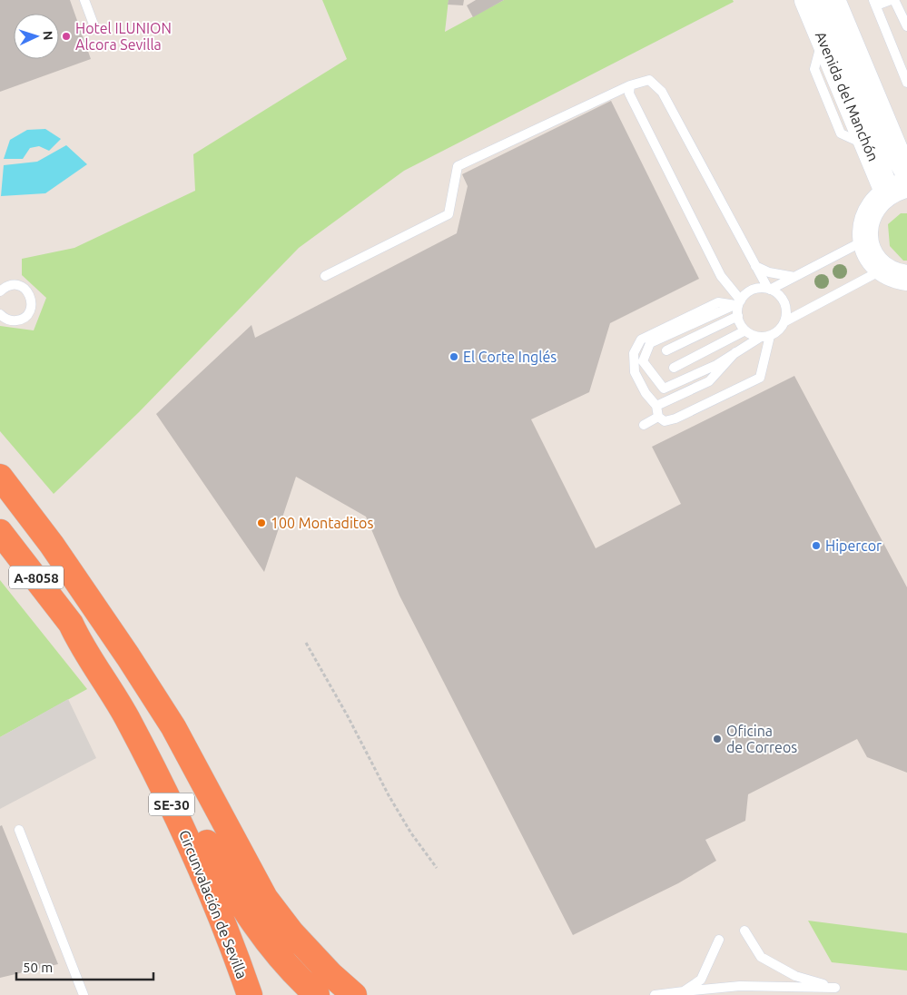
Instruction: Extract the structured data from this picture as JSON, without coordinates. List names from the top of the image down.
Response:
{
  "streets": {
    "highway": ["A-8058", "SE-30", "Circunvalación de Sevilla"],
    "main road": ["Avenida del Manchón"]
  },
  "crossings": [
    ["A-8058", "Circunvalación de Sevilla"]
  ],
  "places": [
    "Hotel ILUNION Alcora Sevilla",
    "El Corte Inglés",
    "100 Montaditos",
    "Hipercor",
    "Oficina de Correos"
  ],
  "scale_bar": "50 m",
  "north": "right"
}
